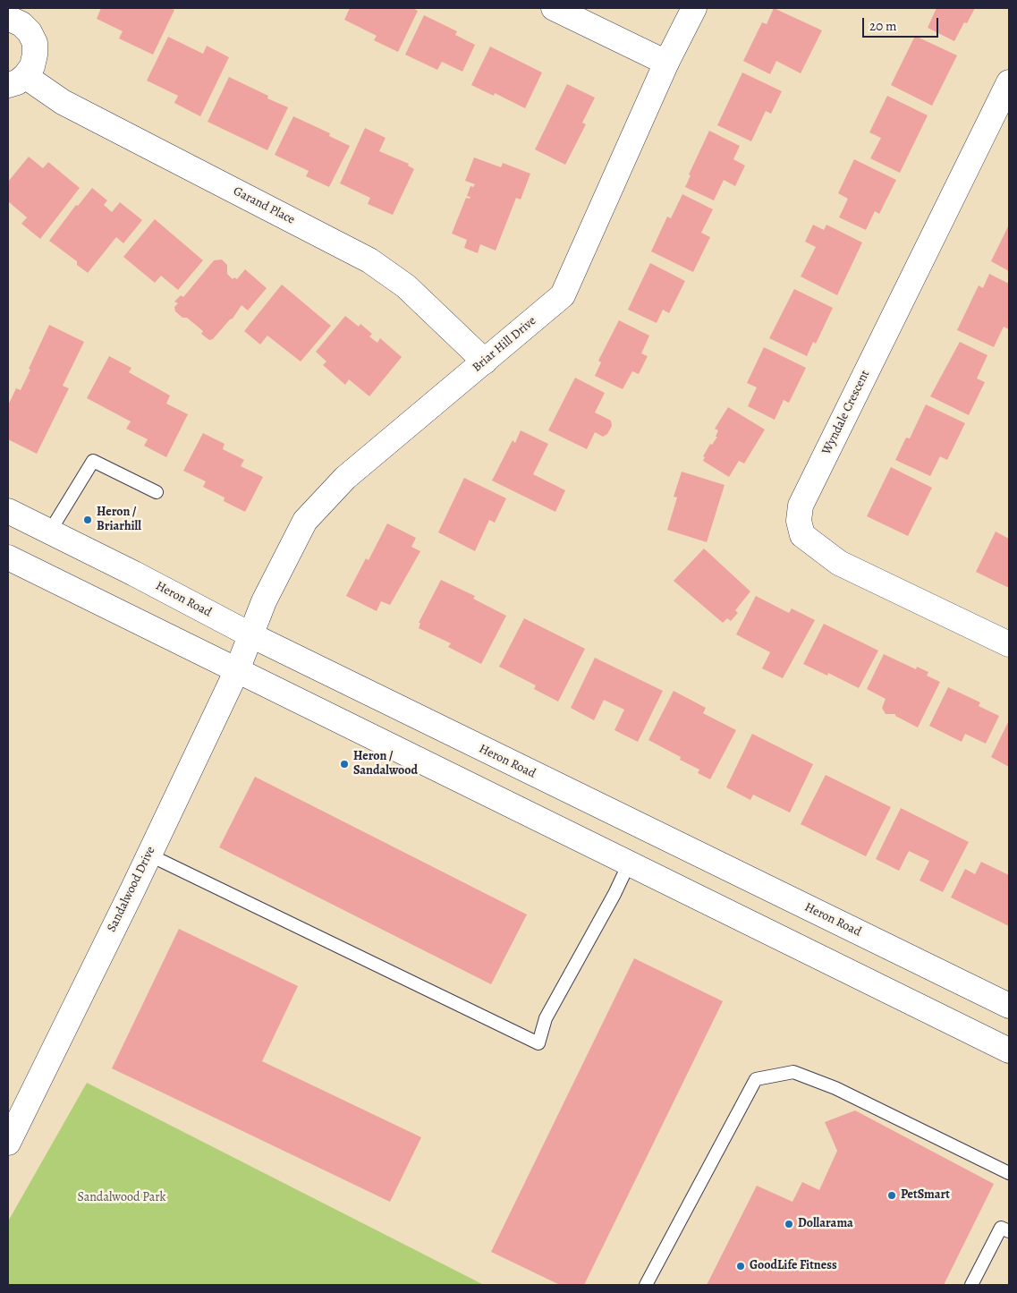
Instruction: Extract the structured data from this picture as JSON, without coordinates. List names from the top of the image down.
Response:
{
  "streets": {
    "street": [
      "Garand Place",
      "Briar Hill Drive",
      "Wyndale Crescent",
      "Heron Road",
      "Sandalwood Drive"
    ]
  },
  "crossings": [
    ["Garand Place", "Briar Hill Drive"],
    ["Briar Hill Drive", "Heron Road"],
    ["Briar Hill Drive", "Sandalwood Drive"],
    ["Heron Road", "Sandalwood Drive"]
  ],
  "parks": ["Sandalwood Park"],
  "places": [
    "Heron / Briarhill",
    "Heron / Sandalwood",
    "PetSmart",
    "Dollarama",
    "GoodLife Fitness"
  ],
  "scale_bar": "20 m"
}
